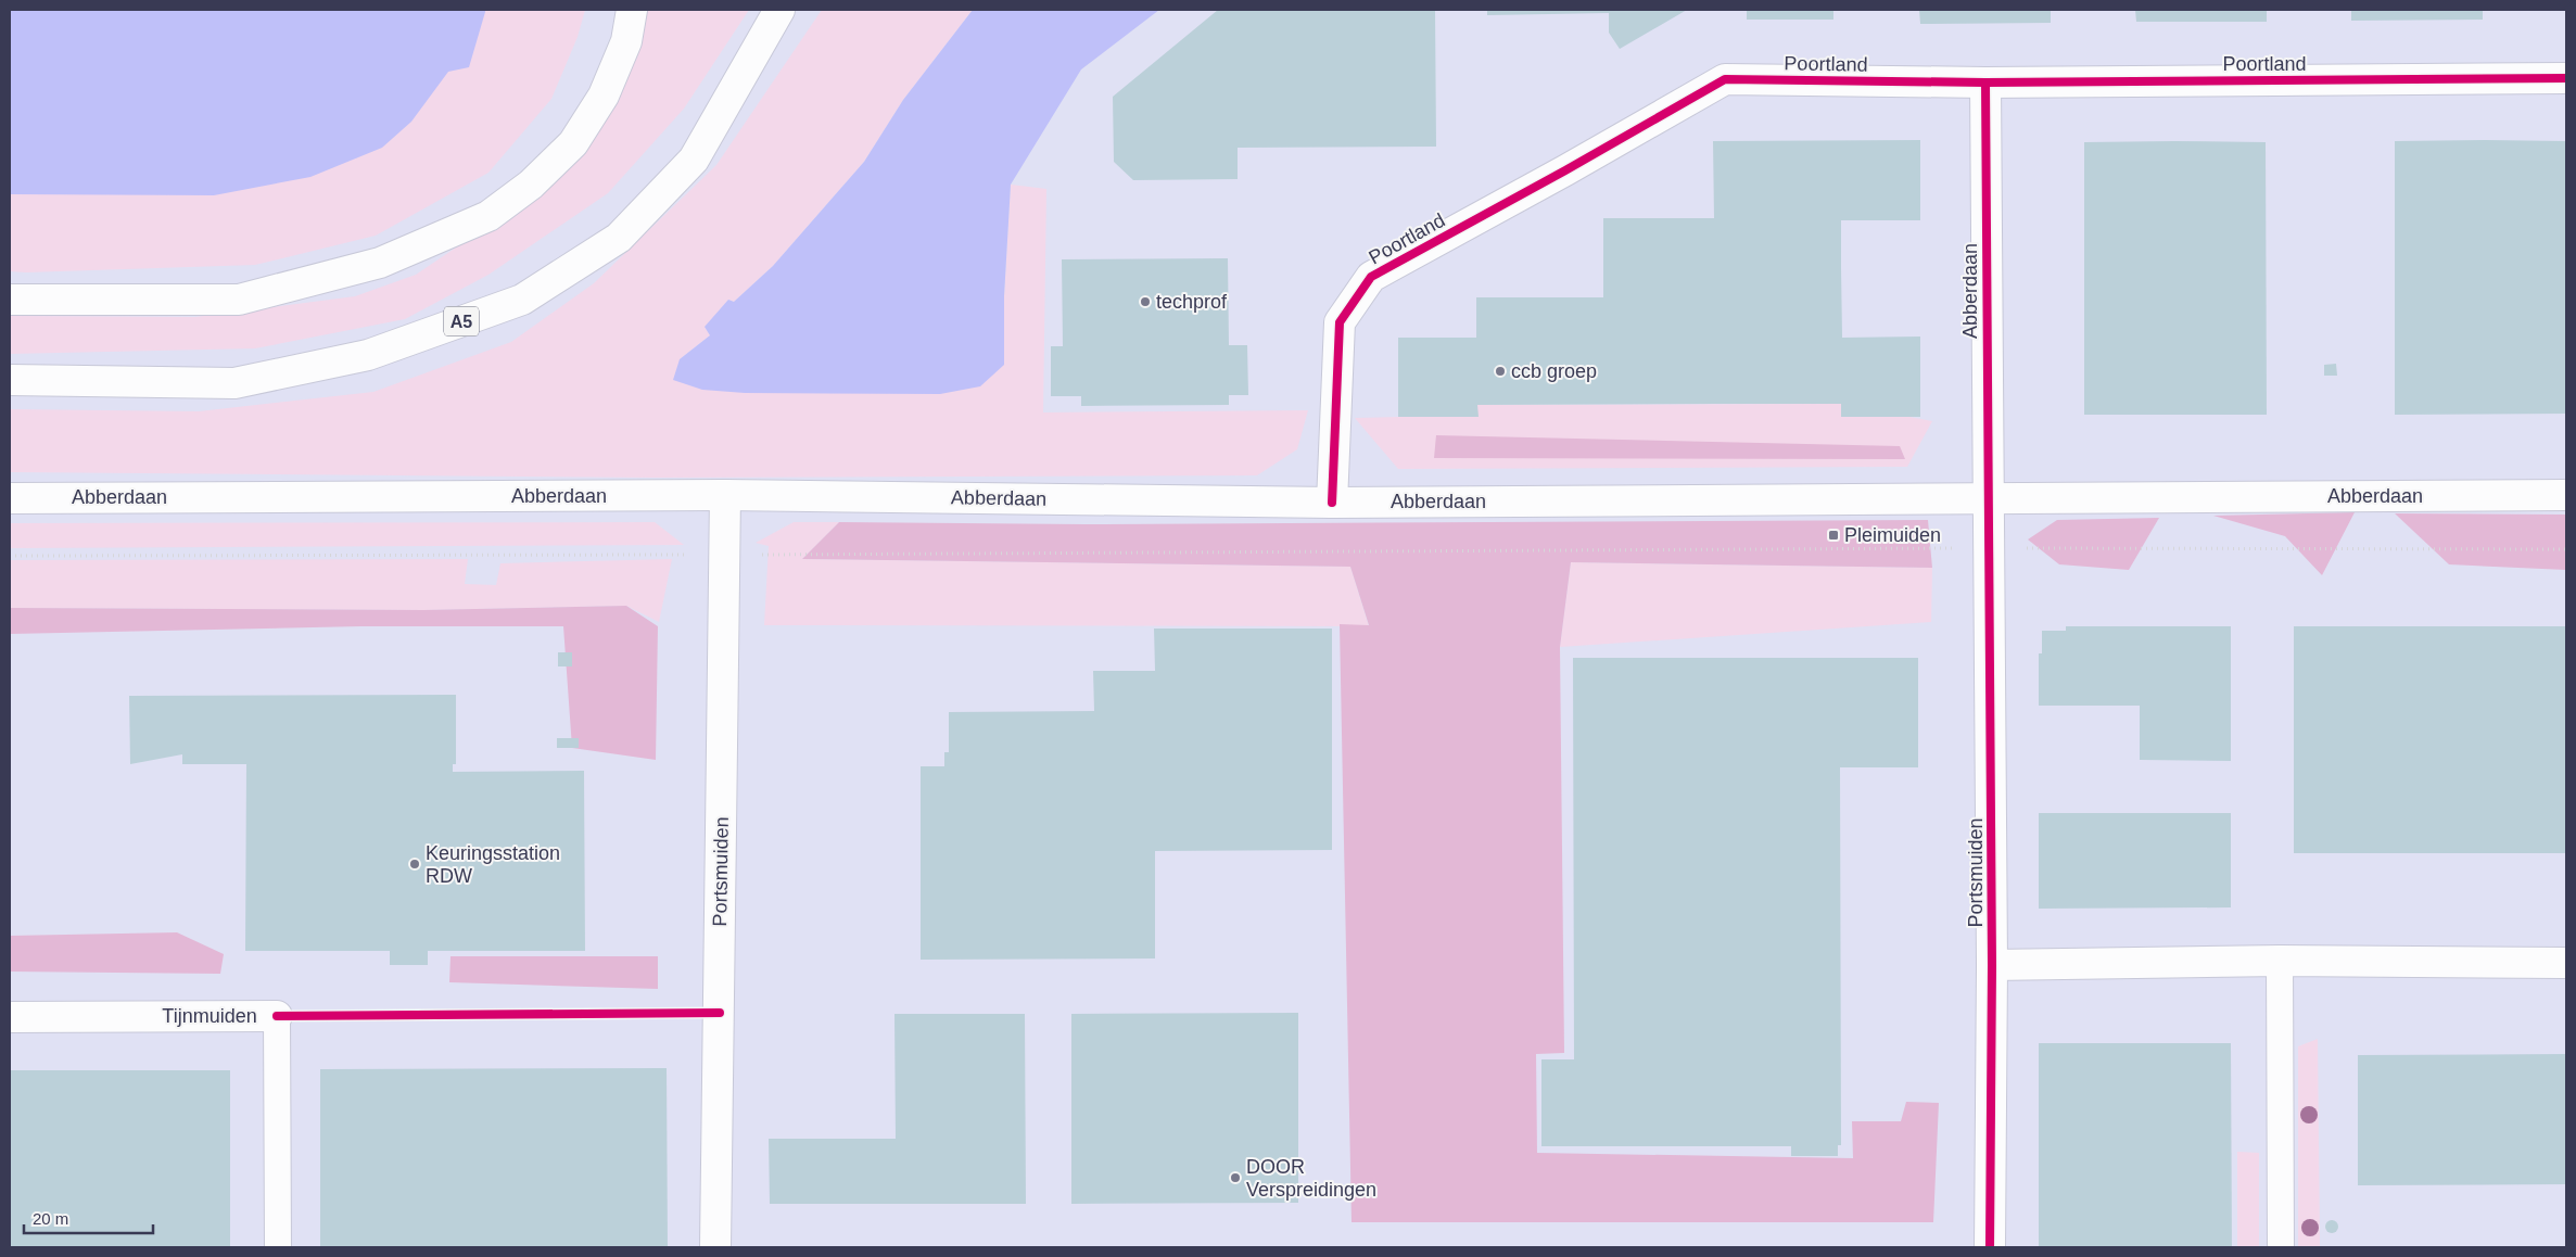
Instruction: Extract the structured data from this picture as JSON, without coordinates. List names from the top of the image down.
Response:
{
  "streets": {
    "main road": [
      "Poortland",
      "Abberdaan",
      "A5",
      "Portsmuiden",
      "Tijnmuiden"
    ]
  },
  "crossings": [
    ["Poortland", "Abberdaan"],
    ["Abberdaan", "Portsmuiden"]
  ],
  "places": {
    "other": [
      "techprof",
      "ccb groep",
      "Keuringsstation RDW",
      "DOOR Verspreidingen"
    ],
    "transit": ["Pleimuiden"]
  },
  "scale_bar": "20 m"
}
